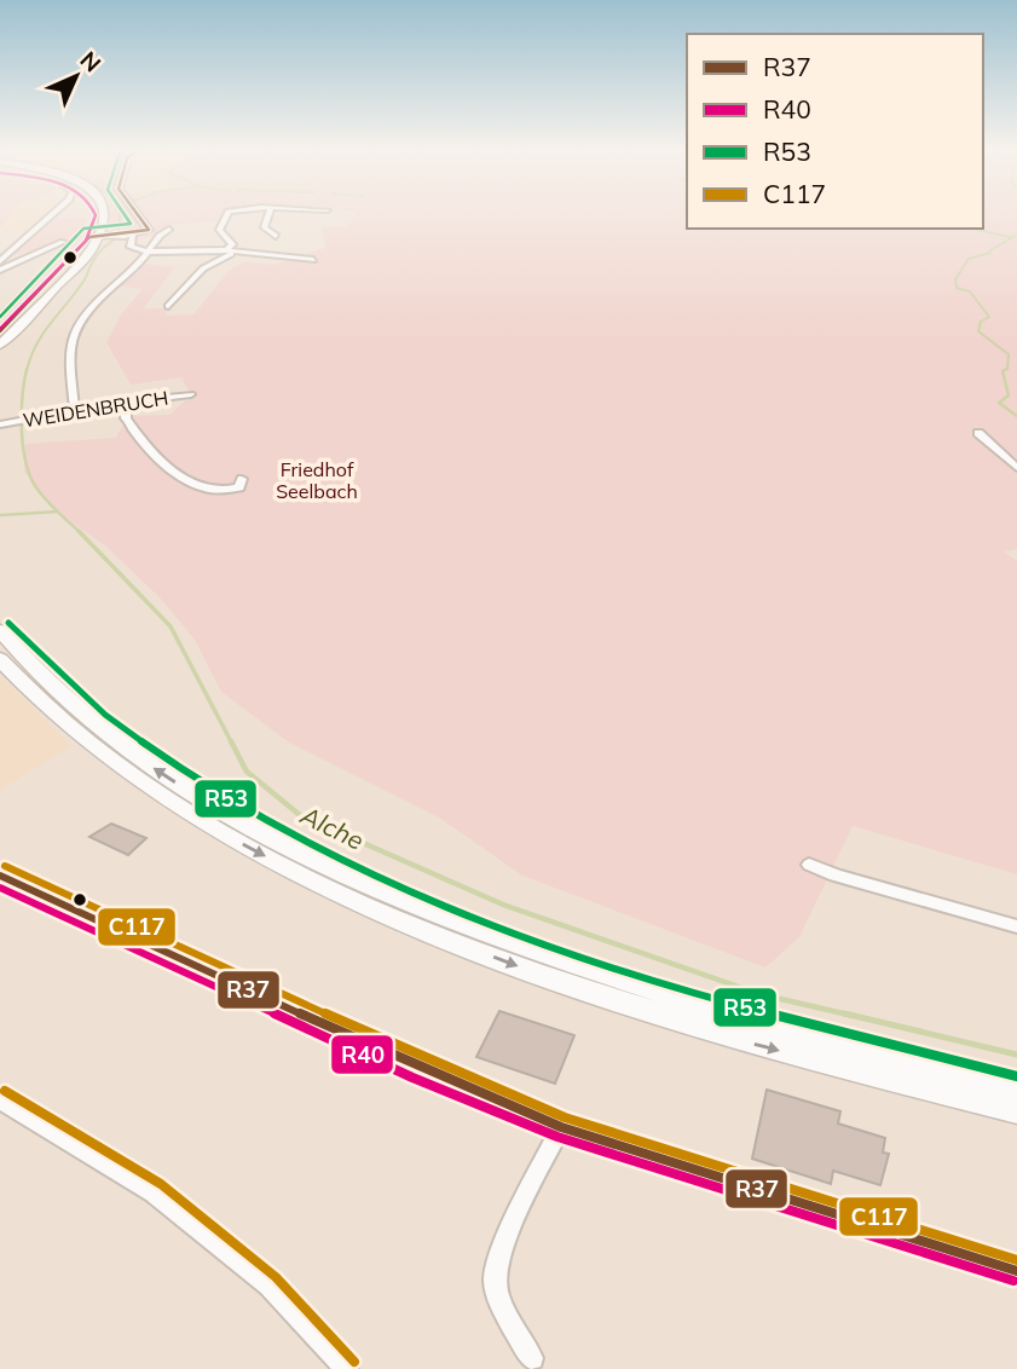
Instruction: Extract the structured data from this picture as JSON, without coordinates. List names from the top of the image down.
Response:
{
  "streets": {
    "street": ["WEIDENBRUCH"]
  },
  "water": ["Alche"],
  "parks": ["Friedhof Seelbach"],
  "lines": [
    "transit line R37",
    "transit line R40",
    "transit line R53",
    "transit line C117"
  ],
  "legend": [
    "R37",
    "R40",
    "R53",
    "C117"
  ],
  "north": "top right"
}
